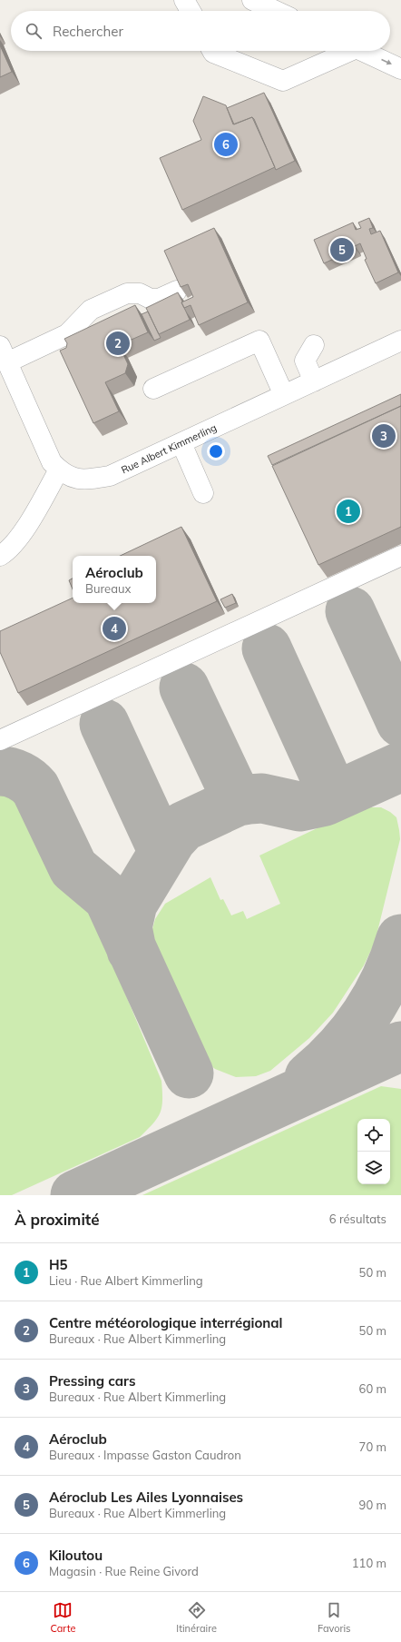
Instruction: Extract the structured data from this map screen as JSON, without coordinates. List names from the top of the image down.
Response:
{
  "streets": {
    "street": ["Rue Albert Kimmerling"]
  },
  "page": {
    "search": "Rechercher",
    "pins": [
      "6",
      "5",
      "2",
      "3",
      "1",
      "4"
    ],
    "popup": ["Aéroclub", "Bureaux"],
    "heading": ["À proximité", "6 résultats"],
    "list": [
      {
        "mark": "1",
        "name": "H5",
        "note": "Lieu · Rue Albert Kimmerling",
        "value": "50 m"
      },
      {
        "mark": "2",
        "name": "Centre météorologique interrégional",
        "note": "Bureaux · Rue Albert Kimmerling",
        "value": "50 m"
      },
      {
        "mark": "3",
        "name": "Pressing cars",
        "note": "Bureaux · Rue Albert Kimmerling",
        "value": "60 m"
      },
      {
        "mark": "4",
        "name": "Aéroclub",
        "note": "Bureaux · Impasse Gaston Caudron",
        "value": "70 m"
      },
      {
        "mark": "5",
        "name": "Aéroclub Les Ailes Lyonnaises",
        "note": "Bureaux · Rue Albert Kimmerling",
        "value": "90 m"
      },
      {
        "mark": "6",
        "name": "Kiloutou",
        "note": "Magasin · Rue Reine Givord",
        "value": "110 m"
      }
    ],
    "nav": ["Carte", "Itinéraire", "Favoris"]
  }
}
